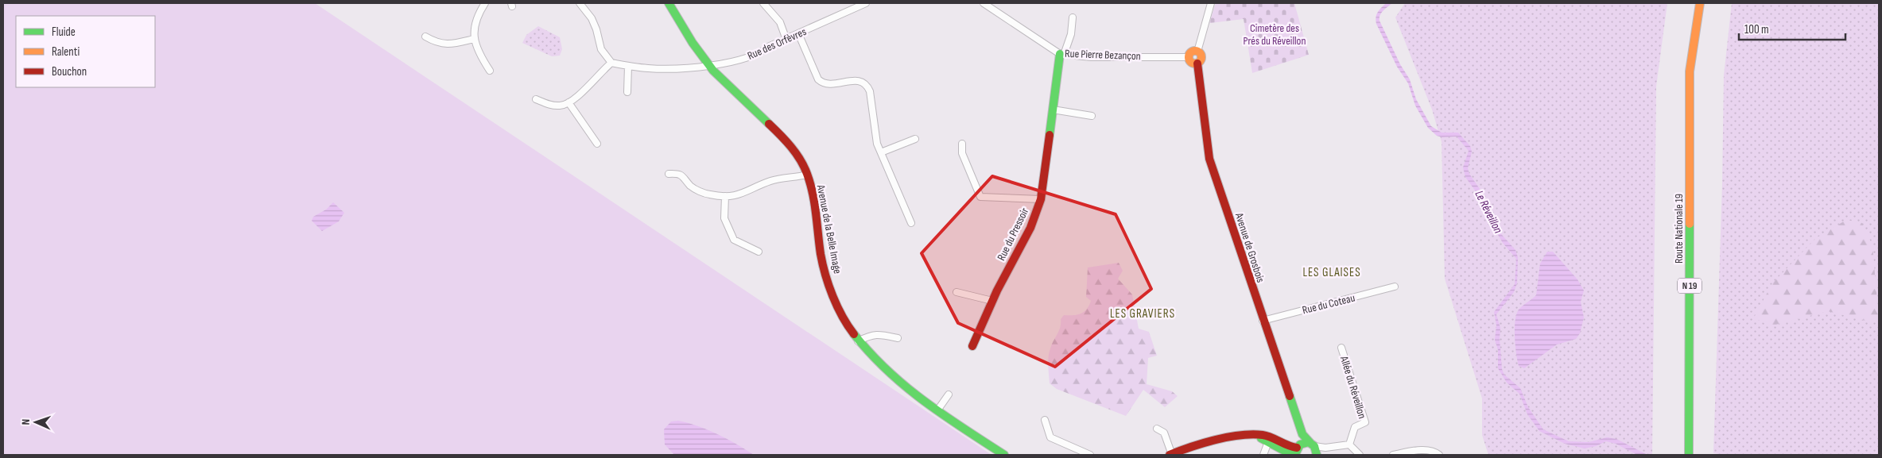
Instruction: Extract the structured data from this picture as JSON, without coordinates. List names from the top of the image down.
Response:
{
  "streets": {
    "street": [
      "Rue des Orfèvres",
      "Rue Pierre Bezançon",
      "Route Nationale 19",
      "Avenue de la Belle Image",
      "Rue du Pressoir",
      "Avenue de Grosbois",
      "N 19",
      "Rue du Coteau",
      "Allée du Réveillon"
    ]
  },
  "crossings": [
    ["Rue des Orfèvres", "Avenue de la Belle Image"],
    ["Rue Pierre Bezançon", "Rue du Pressoir"],
    ["Rue Pierre Bezançon", "Avenue de Grosbois"],
    ["Avenue de Grosbois", "Rue du Coteau"]
  ],
  "districts": ["LES GLAISES", "LES GRAVIERS"],
  "water": ["Le Réveillon"],
  "parks": ["Cimetère des Prés du Réveillon"],
  "legend": ["Fluide", "Ralenti", "Bouchon"],
  "scale_bar": "100 m",
  "north": "left"
}
